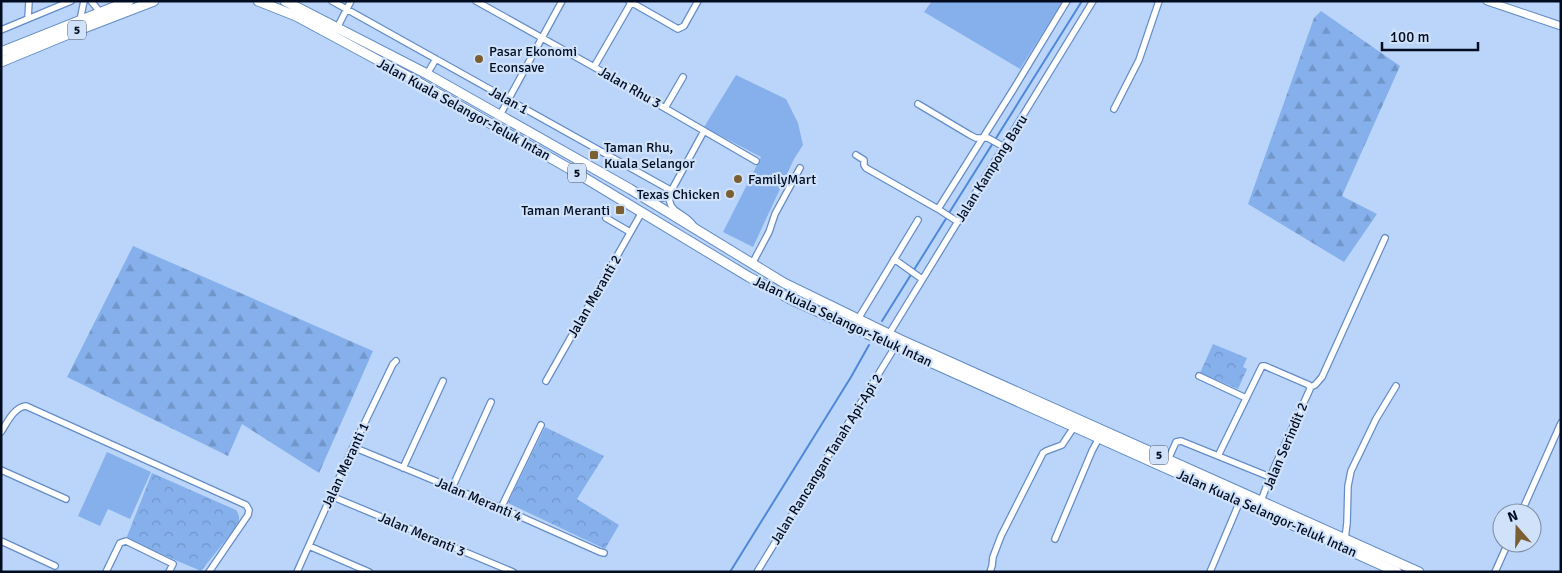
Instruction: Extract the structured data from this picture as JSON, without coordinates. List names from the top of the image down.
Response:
{
  "streets": {
    "highway": ["5", "Jalan Kuala Selangor-Teluk Intan"],
    "street": [
      "Jalan Rhu 3",
      "Jalan 1",
      "Jalan Kampong Baru",
      "Jalan Meranti 2",
      "Jalan Serindit 2",
      "Jalan Rancangan Tanah Api-Api 2",
      "Jalan Meranti 1",
      "Jalan Meranti 4",
      "Jalan Meranti 3"
    ]
  },
  "crossings": [
    ["Jalan Kuala Selangor-Teluk Intan", "Jalan Kampong Baru"],
    ["Jalan Kuala Selangor-Teluk Intan", "Jalan Meranti 2"],
    ["Jalan Kuala Selangor-Teluk Intan", "Jalan Serindit 2"],
    ["Jalan Kuala Selangor-Teluk Intan", "Jalan Rancangan Tanah Api-Api 2"],
    ["Jalan Meranti 1", "Jalan Meranti 4"],
    ["Jalan Meranti 1", "Jalan Meranti 3"]
  ],
  "places": {
    "other": ["Pasar Ekonomi Econsave", "FamilyMart", "Texas Chicken"],
    "transit": ["Taman Rhu, Kuala Selangor", "Taman Meranti"]
  },
  "scale_bar": "100 m",
  "north": "top"
}
